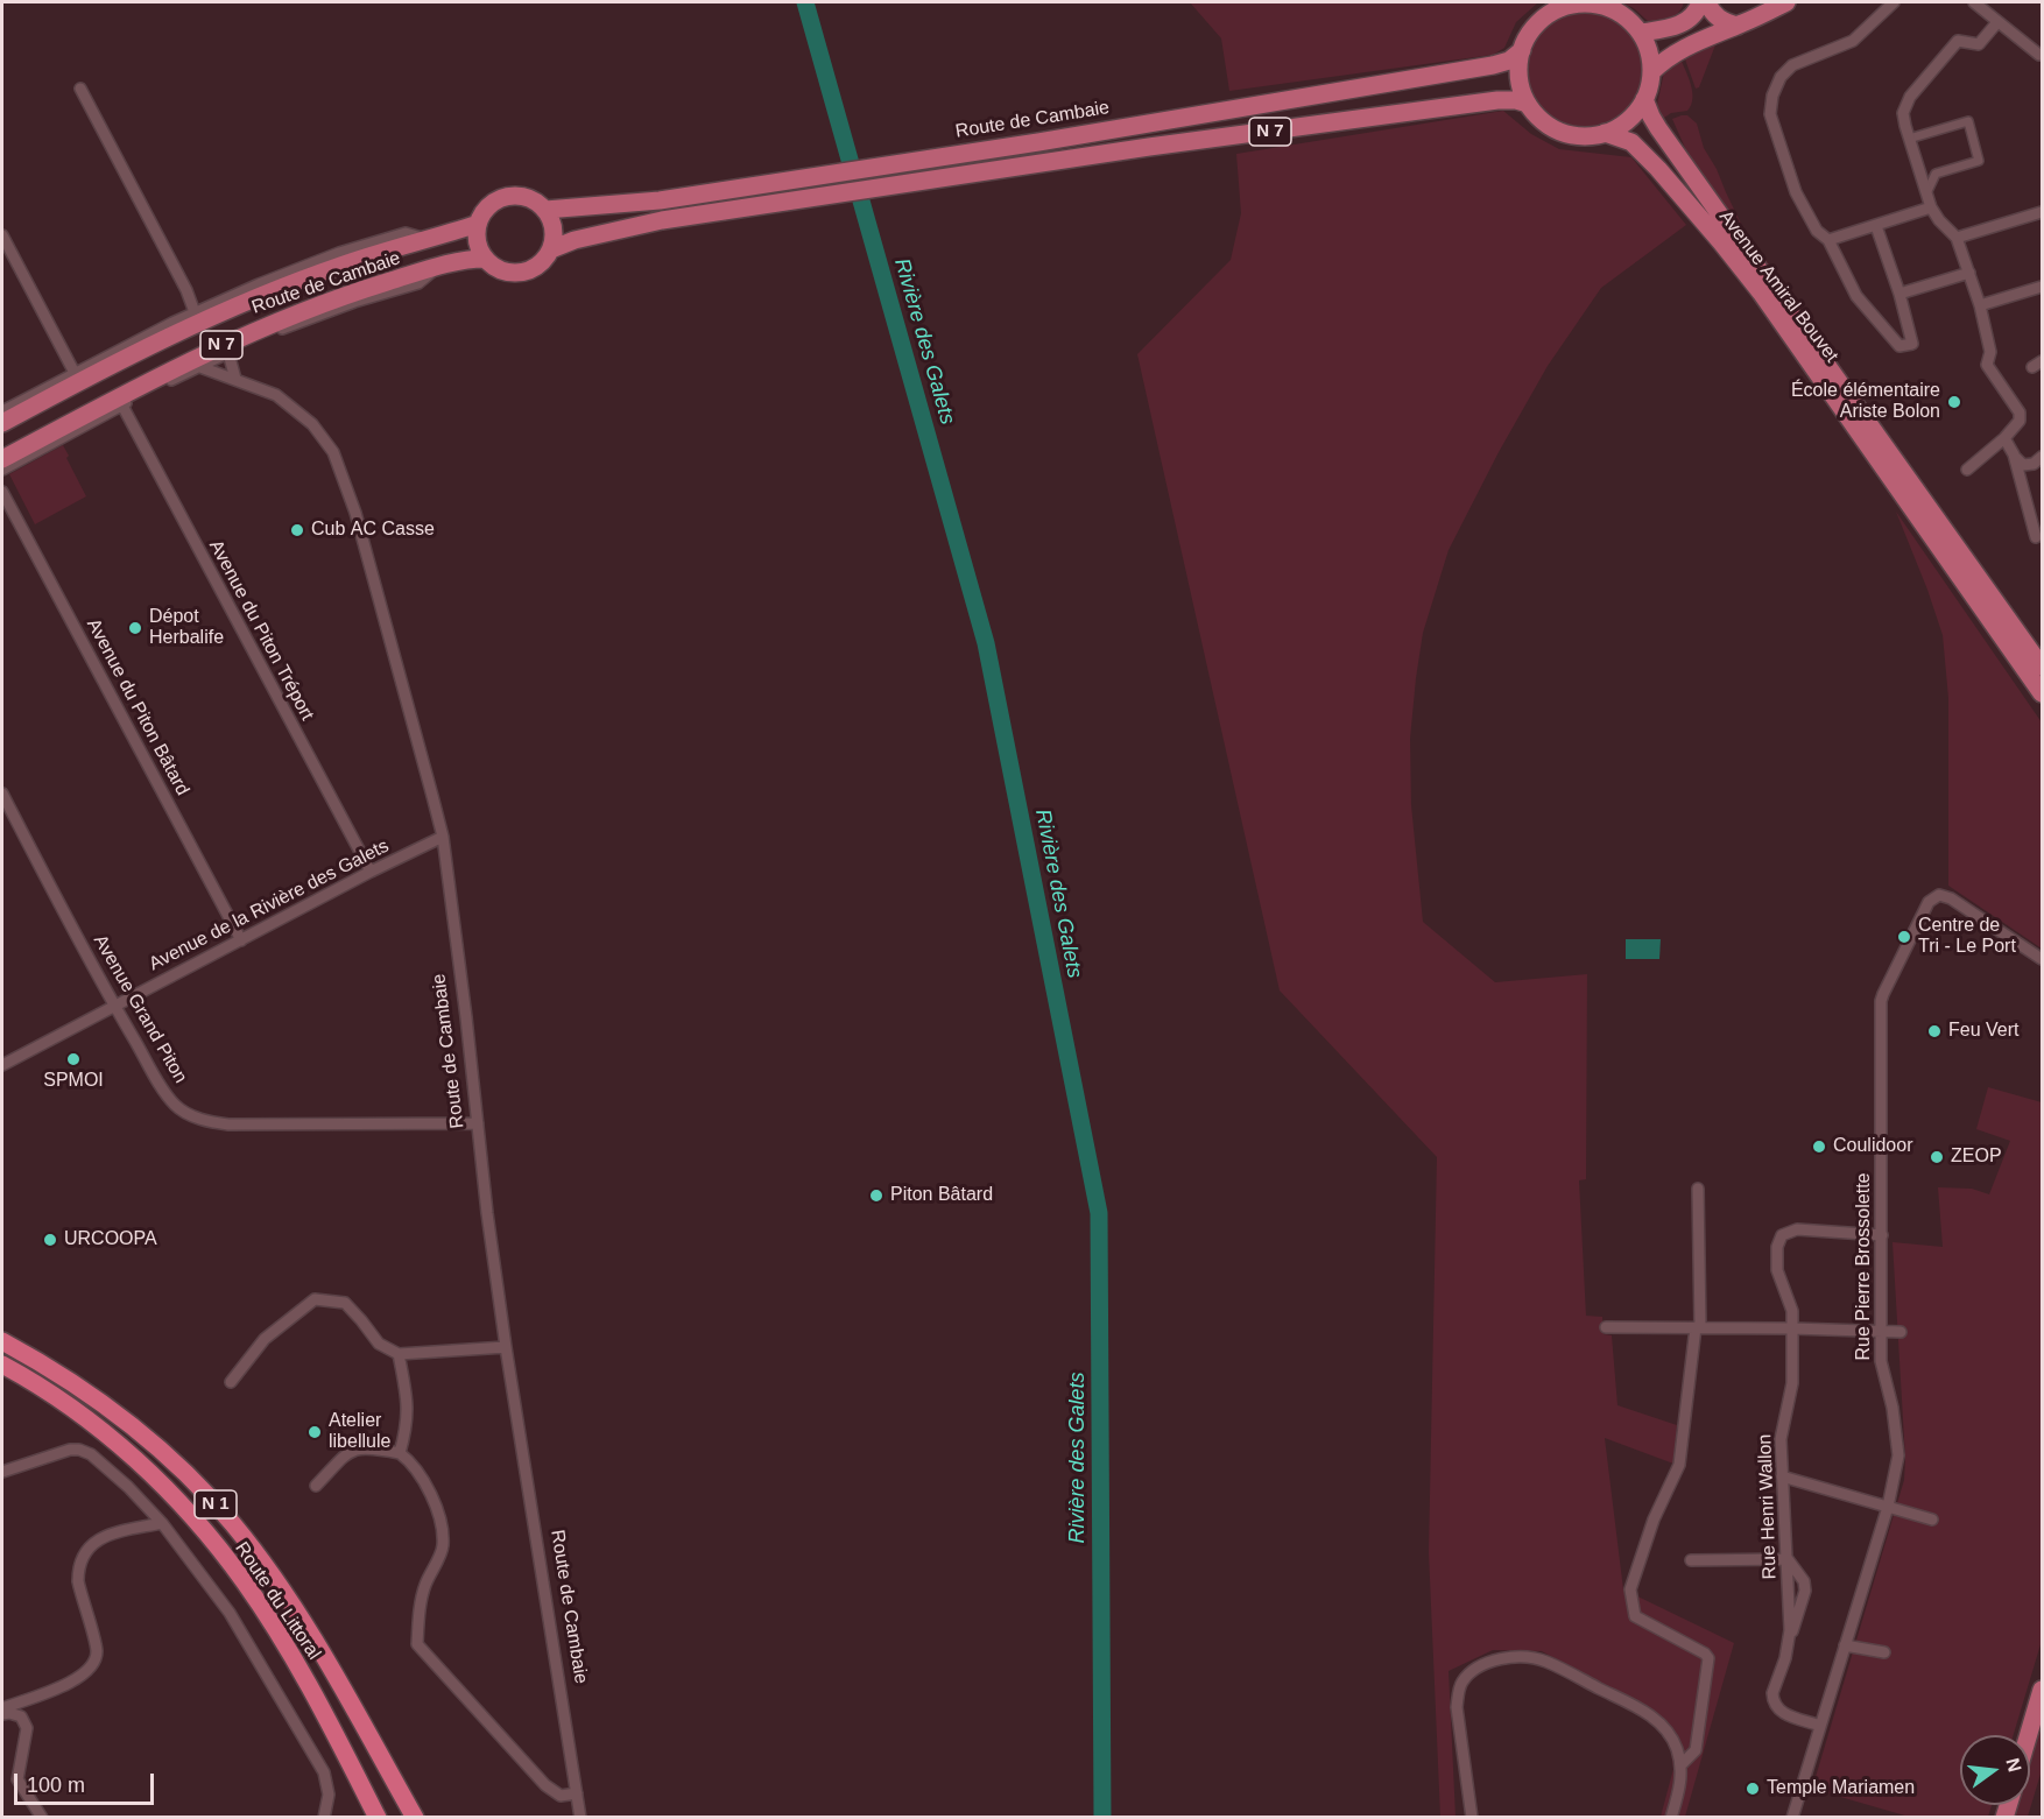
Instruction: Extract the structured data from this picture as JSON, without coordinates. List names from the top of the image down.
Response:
{
  "streets": {
    "highway": ["N 1", "Route du Littoral"],
    "main road": ["Route de Cambaie", "N 7", "Avenue Amiral Bouvet"],
    "street": [
      "Avenue du Piton Tréport",
      "Avenue du Piton Bâtard",
      "Avenue de la Rivière des Galets",
      "Avenue Grand Piton",
      "Rue Pierre Brossolette",
      "Rue Henri Wallon"
    ]
  },
  "crossings": [
    ["Route de Cambaie", "N 7"],
    ["Route de Cambaie", "Avenue Amiral Bouvet"],
    ["Route de Cambaie", "Avenue de la Rivière des Galets"],
    ["Route de Cambaie", "Avenue Grand Piton"],
    ["N 7", "Avenue Amiral Bouvet"],
    ["Avenue du Piton Tréport", "Avenue de la Rivière des Galets"],
    ["Avenue du Piton Bâtard", "Avenue de la Rivière des Galets"],
    ["Avenue de la Rivière des Galets", "Avenue Grand Piton"],
    ["Rue Pierre Brossolette", "Rue Henri Wallon"]
  ],
  "water": ["Rivière des Galets"],
  "places": [
    "École élémentaire Ariste Bolon",
    "Cub AC Casse",
    "Dépot Herbalife",
    "Centre de Tri - Le Port",
    "Feu Vert",
    "SPMOI",
    "Coulidoor",
    "ZEOP",
    "Piton Bâtard",
    "URCOOPA",
    "Atelier libellule",
    "Temple Mariamen"
  ],
  "scale_bar": "100 m",
  "north": "right"
}
